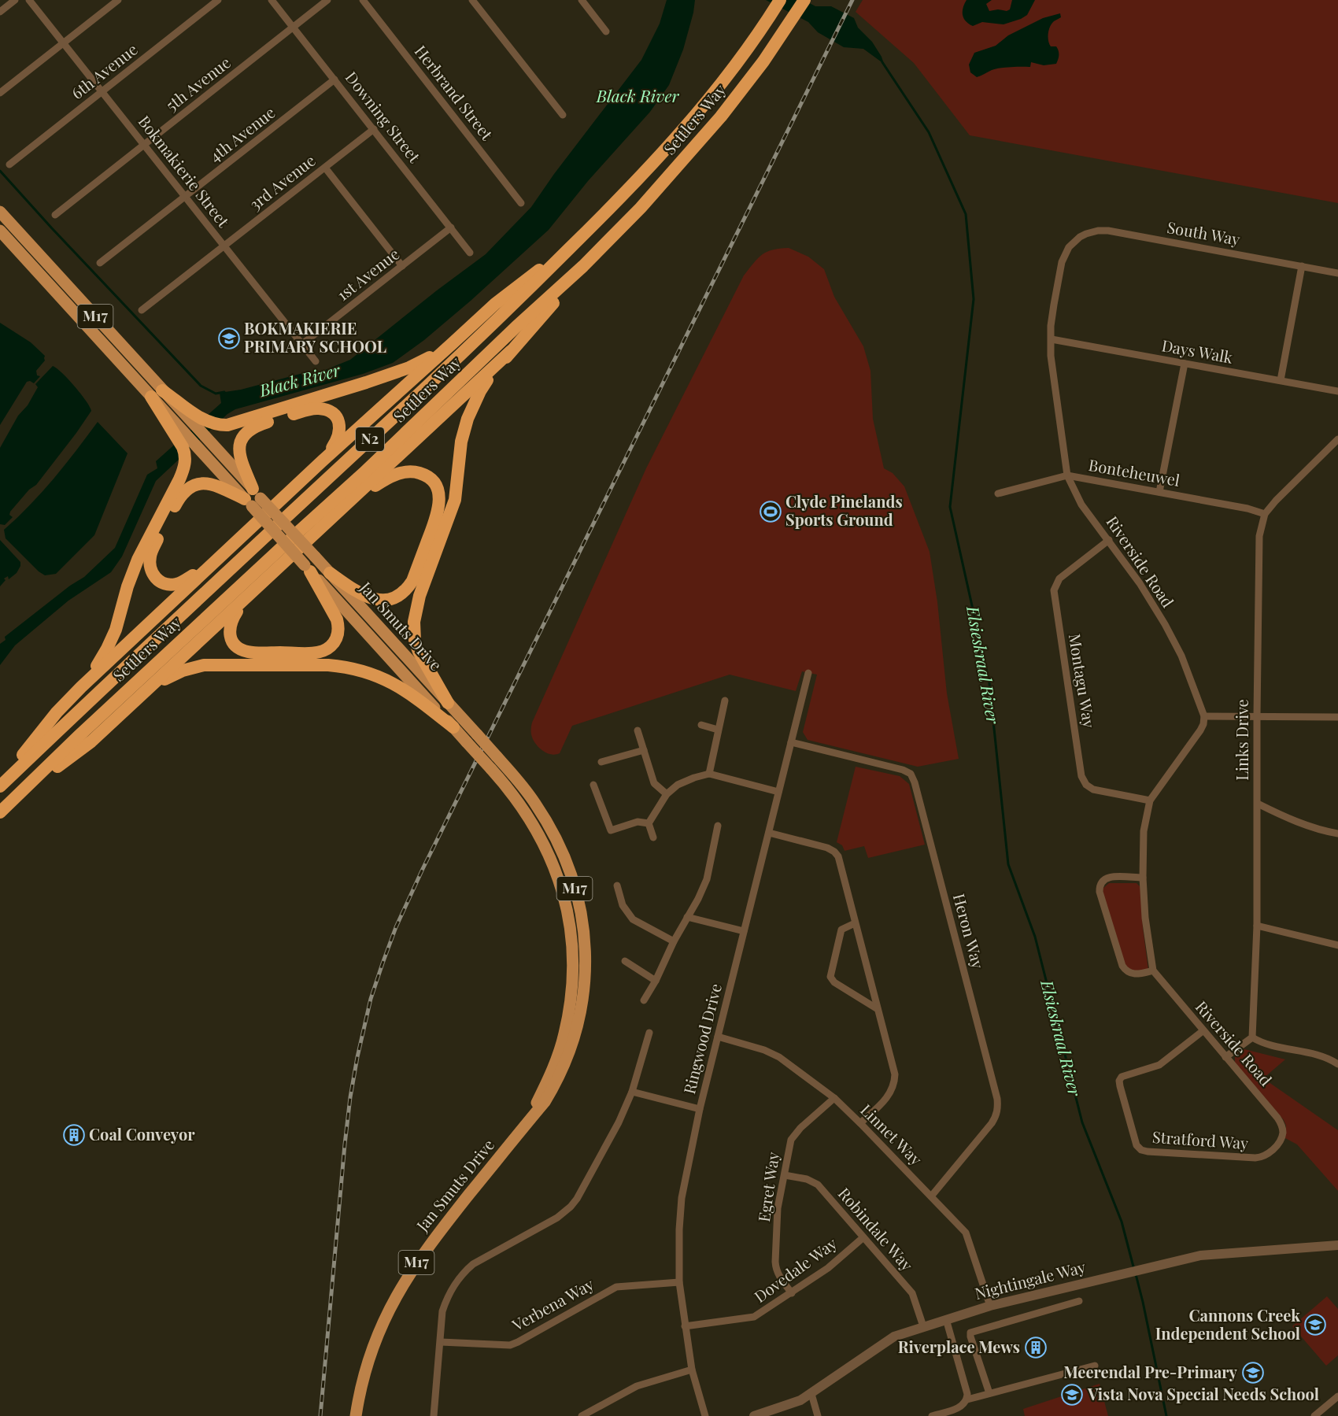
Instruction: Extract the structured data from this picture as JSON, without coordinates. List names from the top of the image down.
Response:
{
  "streets": {
    "highway": ["Settlers Way", "N2"],
    "main road": ["M17", "Jan Smuts Drive"],
    "street": [
      "6th Avenue",
      "5th Avenue",
      "Herbrand Street",
      "Downing Street",
      "4th Avenue",
      "Bokmakierie Street",
      "3rd Avenue",
      "South Way",
      "1st Avenue",
      "Days Walk",
      "Bonteheuwel",
      "Riverside Road",
      "Montagu Way",
      "Links Drive",
      "Heron Way",
      "Ringwood Drive",
      "Linnet Way",
      "Stratford Way",
      "Egret Way",
      "Robindale Way",
      "Dovedale Way",
      "Nightingale Way",
      "Verbena Way"
    ]
  },
  "crossings": [
    ["6th Avenue", "Bokmakierie Street"],
    ["5th Avenue", "Downing Street"],
    ["5th Avenue", "Bokmakierie Street"],
    ["Downing Street", "4th Avenue"],
    ["Downing Street", "3rd Avenue"],
    ["Downing Street", "1st Avenue"],
    ["4th Avenue", "Bokmakierie Street"],
    ["Bokmakierie Street", "3rd Avenue"],
    ["Bokmakierie Street", "1st Avenue"],
    ["South Way", "Riverside Road"],
    ["Days Walk", "Riverside Road"],
    ["Bonteheuwel", "Riverside Road"],
    ["Bonteheuwel", "Links Drive"],
    ["Riverside Road", "Montagu Way"],
    ["Riverside Road", "Stratford Way"],
    ["Heron Way", "Ringwood Drive"],
    ["Heron Way", "Linnet Way"],
    ["Ringwood Drive", "Linnet Way"],
    ["Ringwood Drive", "Dovedale Way"],
    ["Ringwood Drive", "Verbena Way"],
    ["Linnet Way", "Egret Way"],
    ["Linnet Way", "Nightingale Way"],
    ["Egret Way", "Robindale Way"],
    ["Egret Way", "Dovedale Way"],
    ["Robindale Way", "Dovedale Way"],
    ["Robindale Way", "Nightingale Way"]
  ],
  "water": ["Black River", "Elsieskraal River"],
  "places": {
    "school or university": [
      "BOKMAKIERIE PRIMARY SCHOOL",
      "Cannons Creek Independent School",
      "Meerendal Pre-Primary",
      "Vista Nova Special Needs School"
    ],
    "sports": ["Clyde Pinelands Sports Ground"],
    "building": ["Coal Conveyor", "Riverplace Mews"]
  }
}
